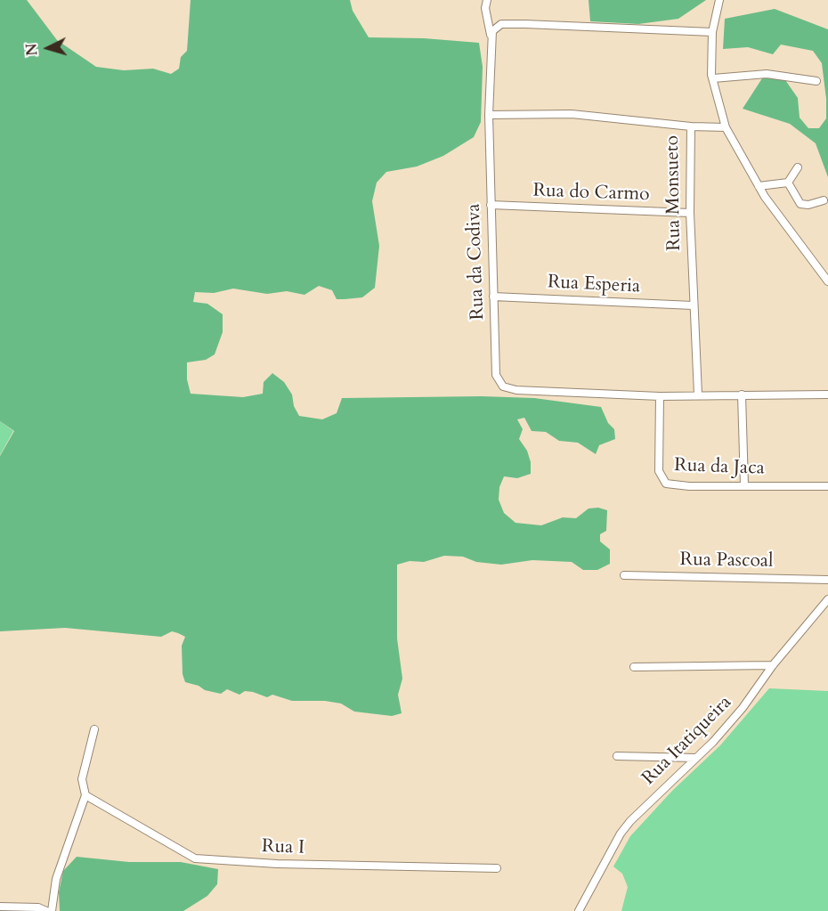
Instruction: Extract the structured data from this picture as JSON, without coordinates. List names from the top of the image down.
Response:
{
  "streets": {
    "street": [
      "Rua do Carmo",
      "Rua Monsueto",
      "Rua da Codiva",
      "Rua Esperia",
      "Rua da Jaca",
      "Rua Pascoal",
      "Rua Itatiqueira",
      "Rua I"
    ]
  },
  "crossings": [
    ["Rua do Carmo", "Rua Monsueto"],
    ["Rua do Carmo", "Rua da Codiva"],
    ["Rua Monsueto", "Rua da Codiva"],
    ["Rua Monsueto", "Rua Esperia"],
    ["Rua da Codiva", "Rua Esperia"],
    ["Rua da Codiva", "Rua da Jaca"]
  ],
  "north": "left"
}
